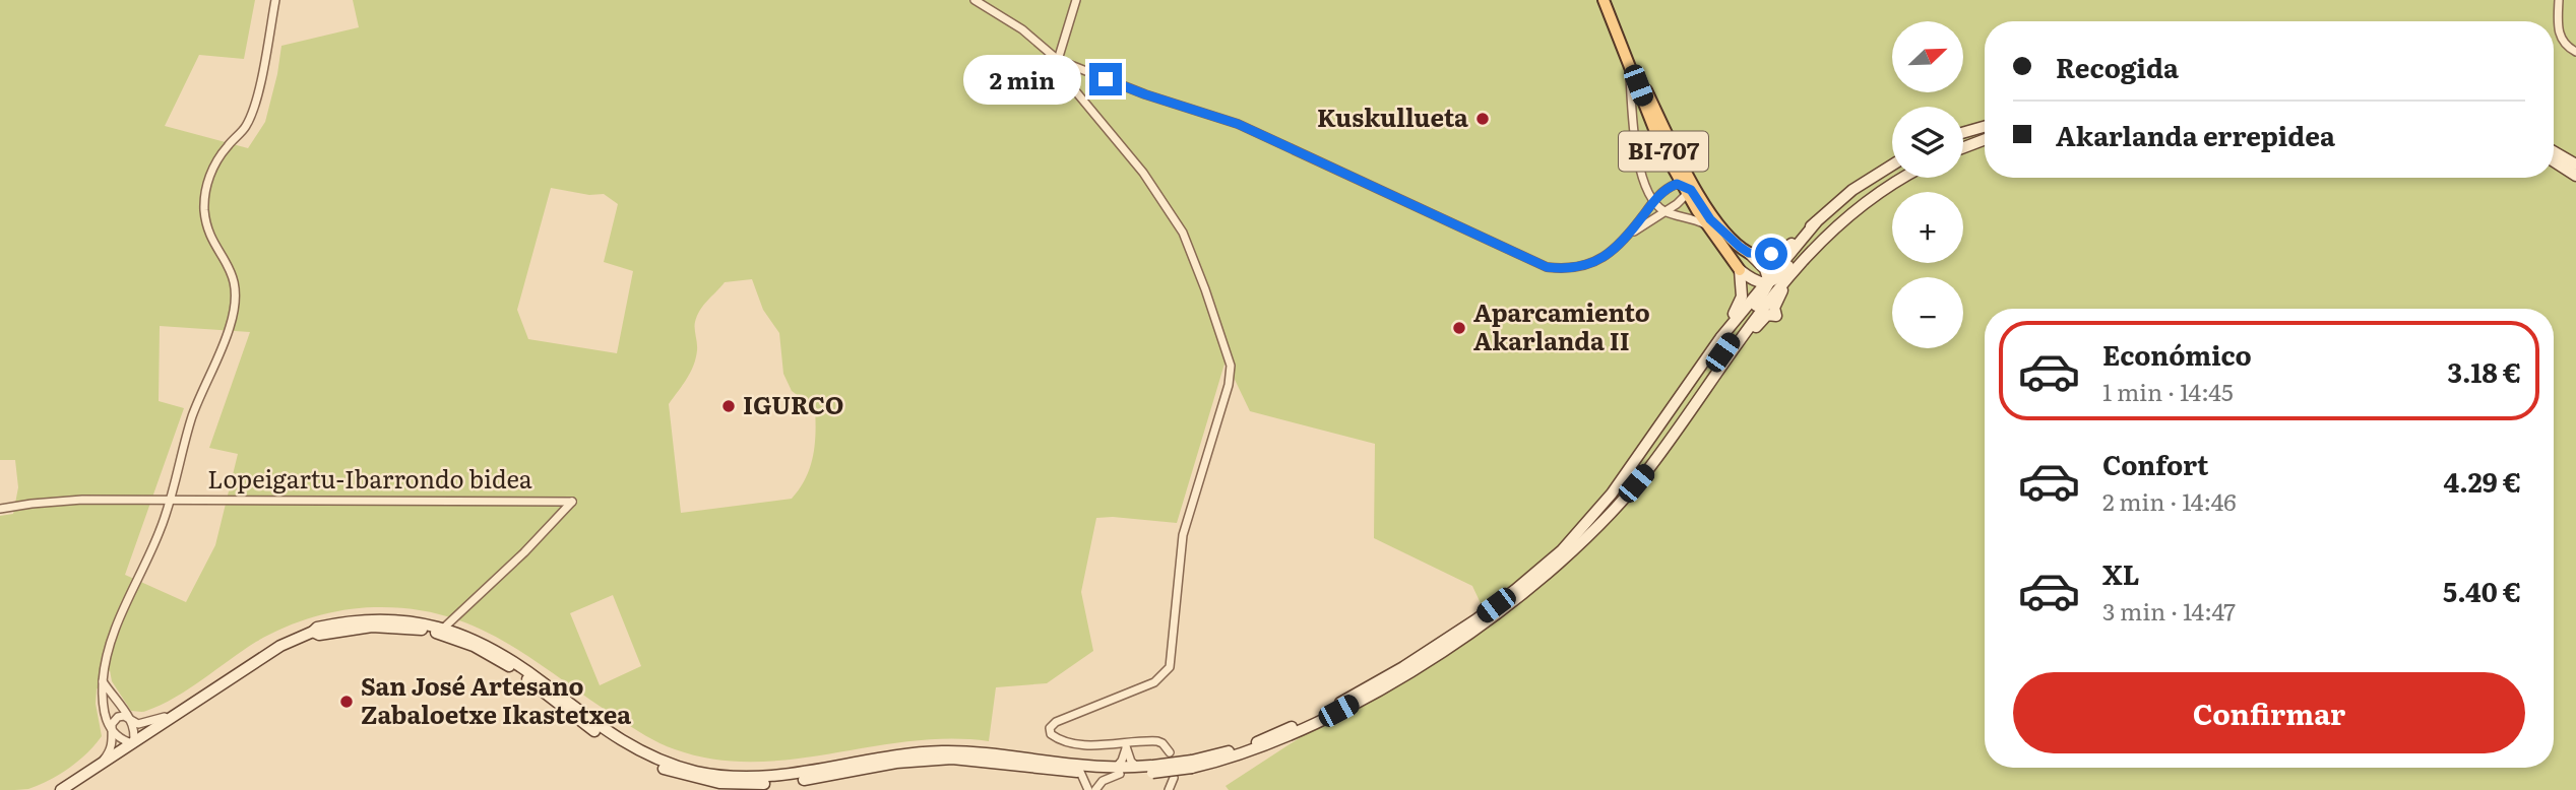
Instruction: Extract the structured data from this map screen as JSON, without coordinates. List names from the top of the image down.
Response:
{
  "streets": {
    "main road": ["BI-707"],
    "street": ["Lopeigartu-Ibarrondo bidea"]
  },
  "places": [
    "Kuskullueta",
    "Aparcamiento Akarlanda II",
    "IGURCO",
    "San José Artesano Zabaloetxe Ikastetxea"
  ],
  "north": "top right",
  "page": {
    "map_buttons": ["+", "−"],
    "banner": ["Recogida", "Akarlanda errepidea"],
    "bubble": "2 min",
    "list": [
      {
        "name": "Económico",
        "note": "1 min · 14:45",
        "value": "3.18 €"
      },
      {
        "name": "Confort",
        "note": "2 min · 14:46",
        "value": "4.29 €"
      },
      {
        "name": "XL",
        "note": "3 min · 14:47",
        "value": "5.40 €"
      }
    ],
    "buttons": "Confirmar"
  }
}
